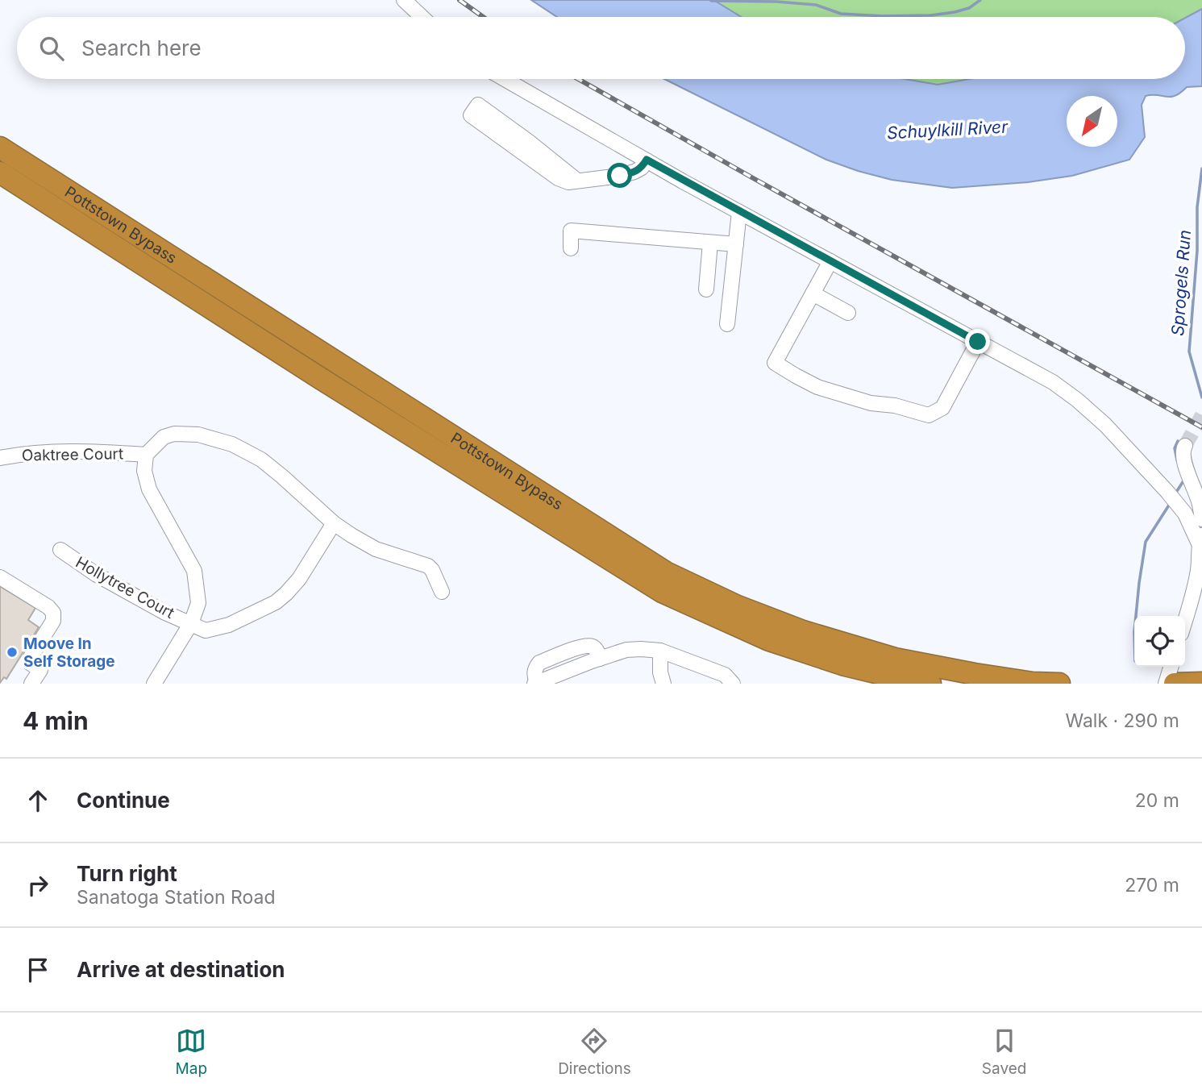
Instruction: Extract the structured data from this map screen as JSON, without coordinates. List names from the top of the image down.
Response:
{
  "streets": {
    "highway": ["Pottstown Bypass"],
    "street": ["Oaktree Court", "Hollytree Court"]
  },
  "water": ["Schuylkill River", "Sprogels Run"],
  "places": ["Moove In Self Storage"],
  "north": "bottom left",
  "page": {
    "search": "Search here",
    "heading": ["4 min", "Walk · 290 m"],
    "list": [
      ["Continue", "20 m"],
      ["Turn right", "Sanatoga Station Road", "270 m"],
      "Arrive at destination"
    ],
    "nav": ["Map", "Directions", "Saved"]
  }
}
